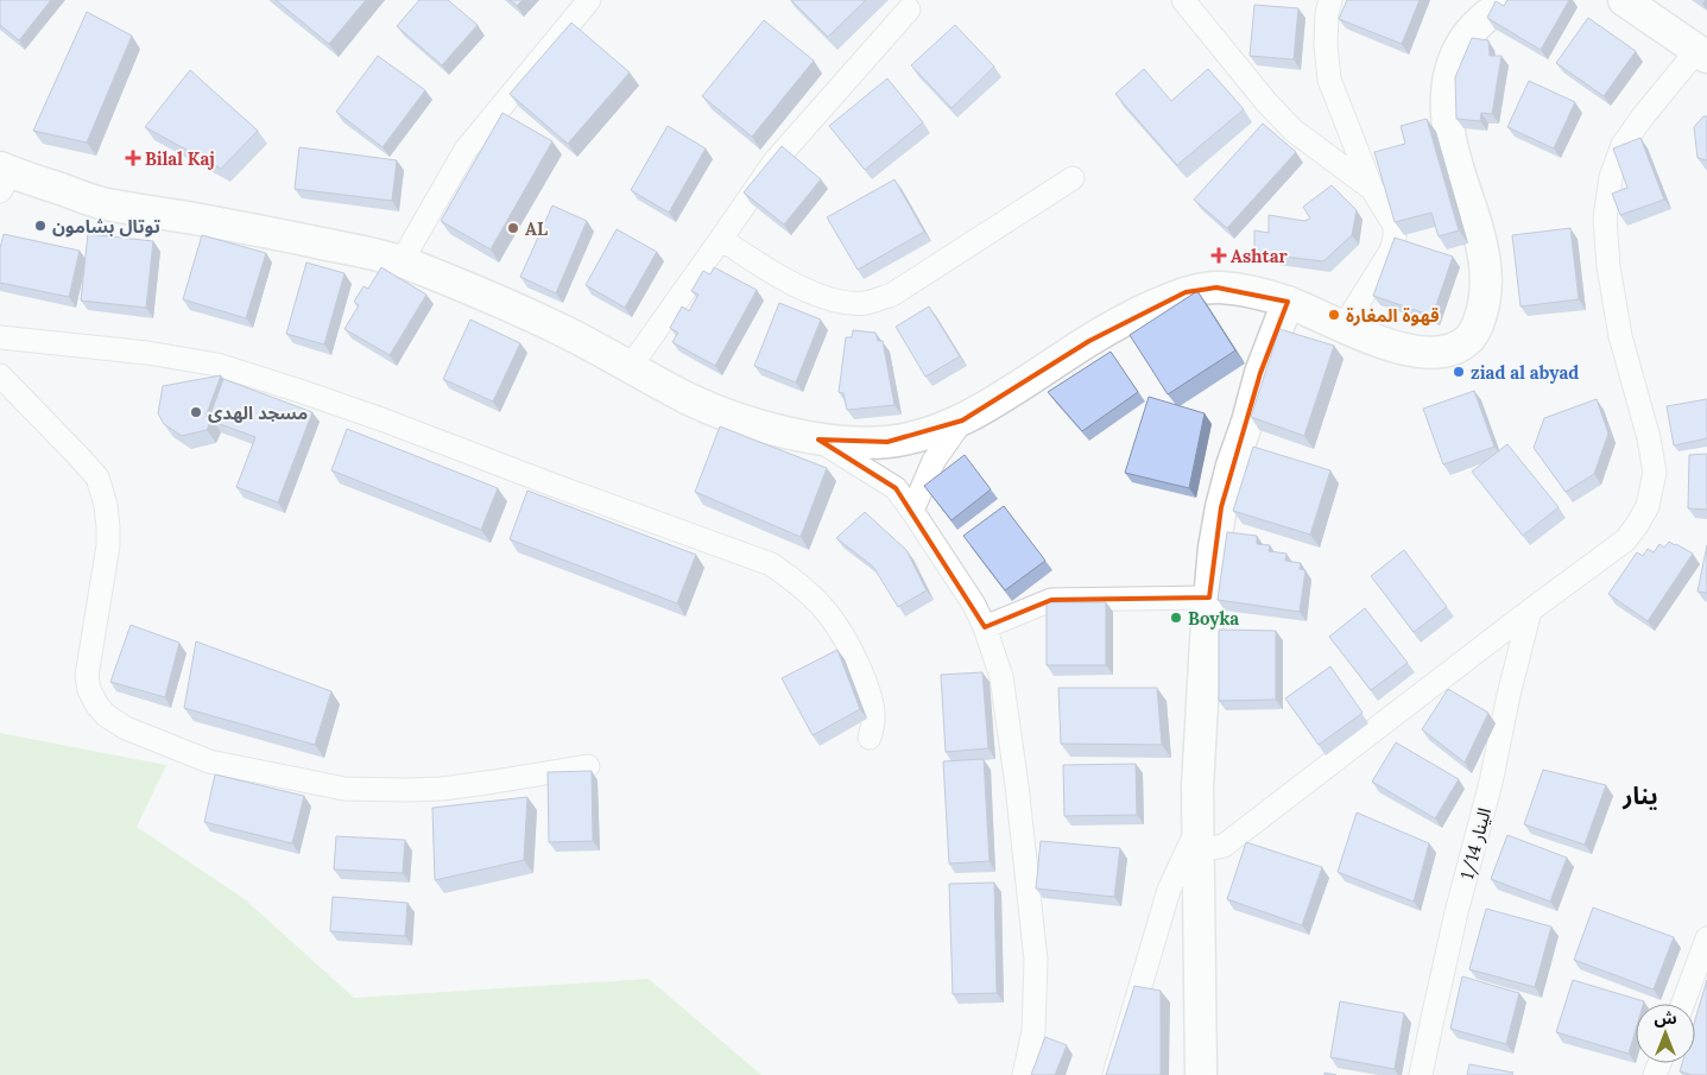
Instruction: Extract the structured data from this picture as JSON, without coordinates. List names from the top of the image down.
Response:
{
  "streets": {
    "street": ["الينار 1/14"]
  },
  "districts": ["ينار"],
  "places": {
    "health": ["Bilal Kaj", "Ashtar"],
    "other": [
      "توتال بشامون",
      "AL",
      "قهوة المغارة",
      "ziad al abyad",
      "مسجد الهدى",
      "Boyka"
    ]
  },
  "north": "top"
}
